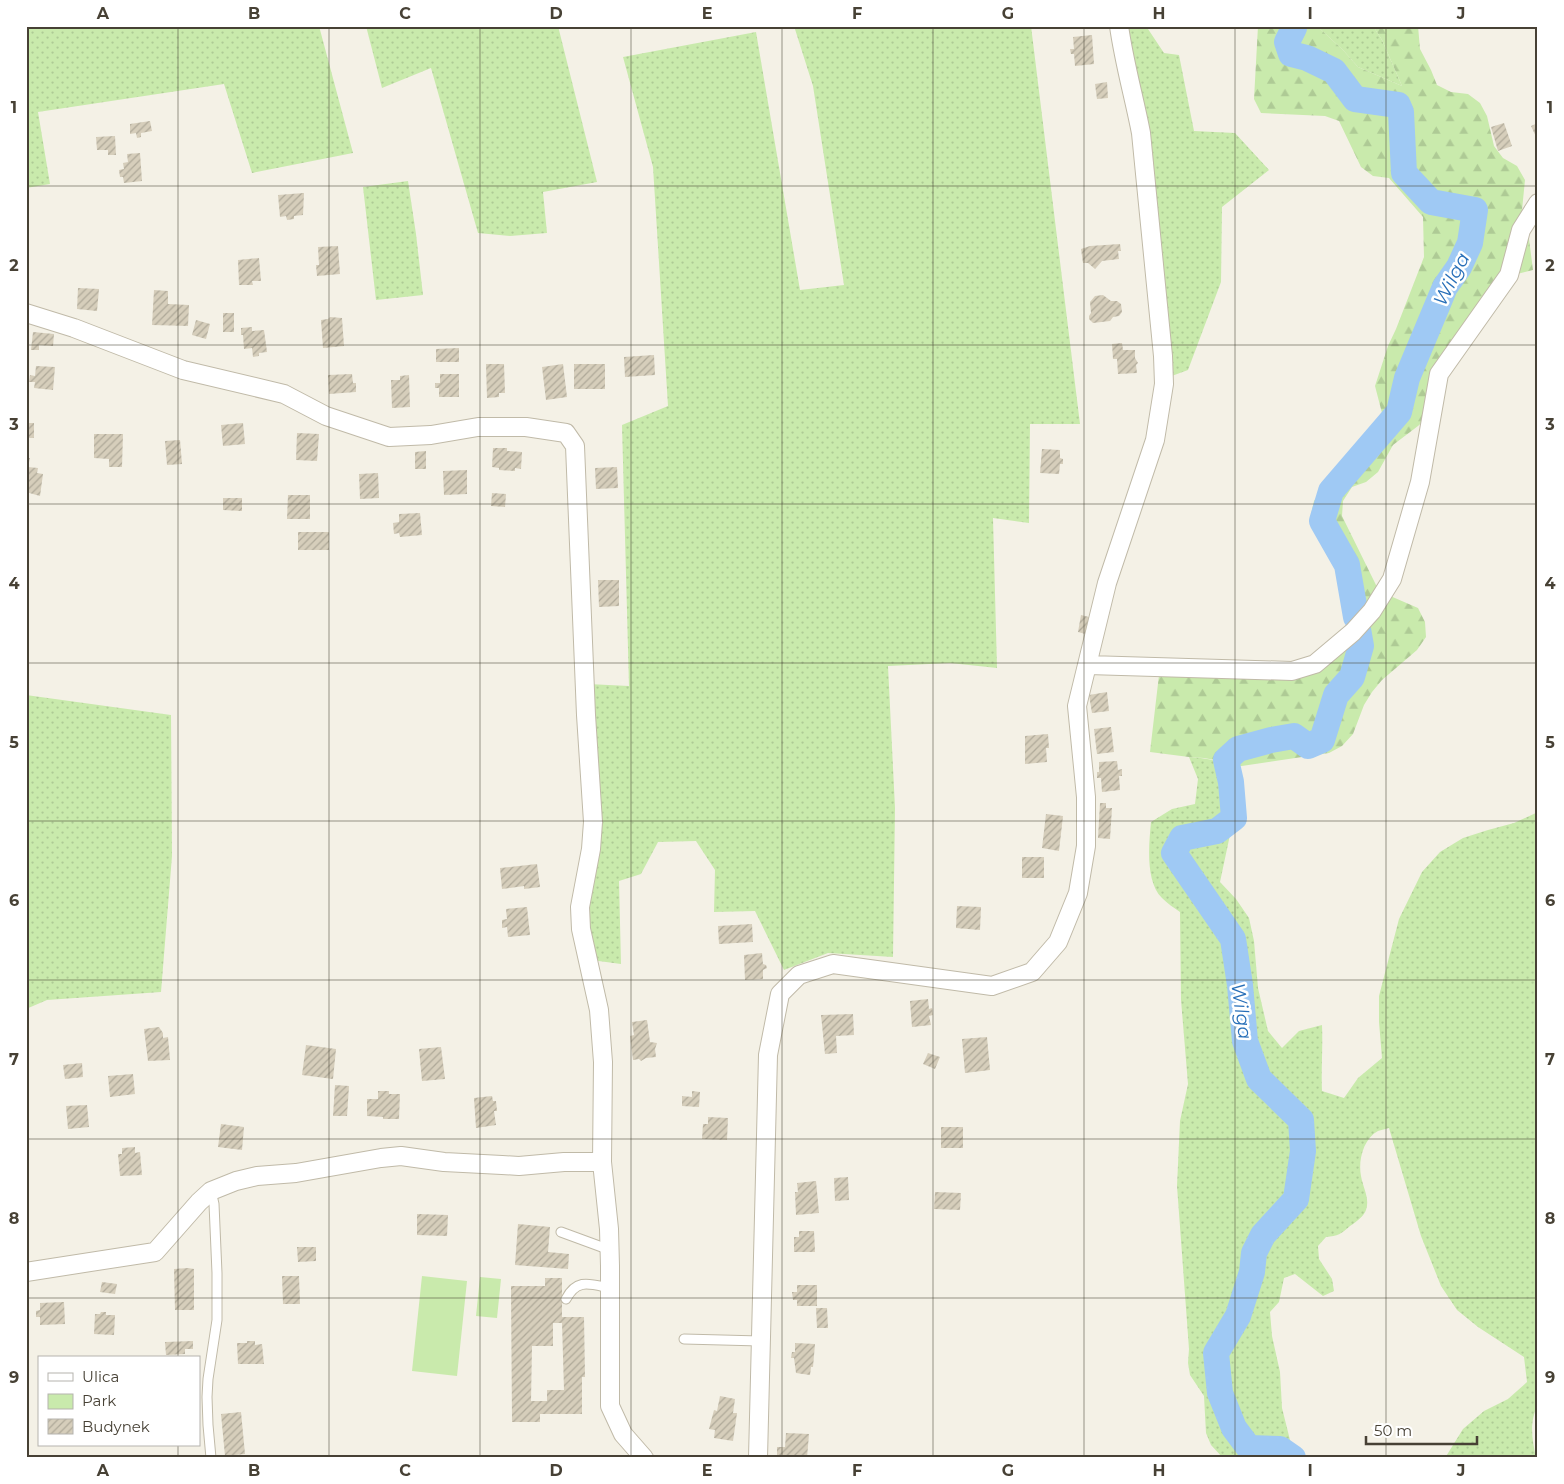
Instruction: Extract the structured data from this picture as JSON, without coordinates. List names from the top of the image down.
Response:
{
  "water": ["Wilga"],
  "legend": ["Ulica", "Park", "Budynek"],
  "scale_bar": "50 m",
  "grid": {
    "columns": [
      "A",
      "B",
      "C",
      "D",
      "E",
      "F",
      "G",
      "H",
      "I",
      "J"
    ],
    "rows": [
      "1",
      "2",
      "3",
      "4",
      "5",
      "6",
      "7",
      "8",
      "9"
    ]
  }
}
